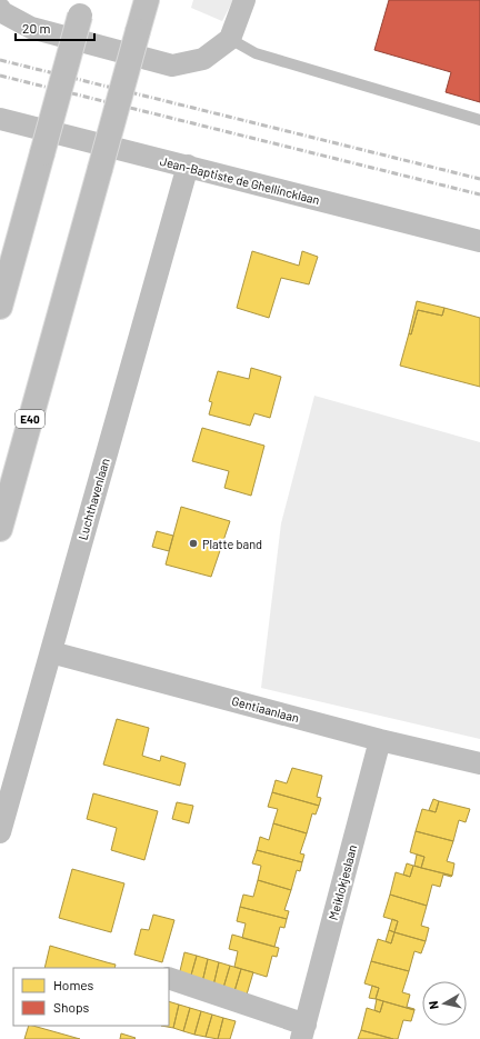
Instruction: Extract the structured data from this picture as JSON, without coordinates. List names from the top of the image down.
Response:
{
  "streets": {
    "highway": ["E40"],
    "street": [
      "Jean-Baptiste de Ghellincklaan",
      "Luchthavenlaan",
      "Gentiaanlaan",
      "Meiklokjeslaan"
    ]
  },
  "crossings": [
    ["Jean-Baptiste de Ghellincklaan", "Luchthavenlaan"],
    ["Luchthavenlaan", "Gentiaanlaan"],
    ["Gentiaanlaan", "Meiklokjeslaan"]
  ],
  "places": ["Platte band"],
  "legend": ["Homes", "Shops"],
  "scale_bar": "20 m",
  "north": "left"
}
